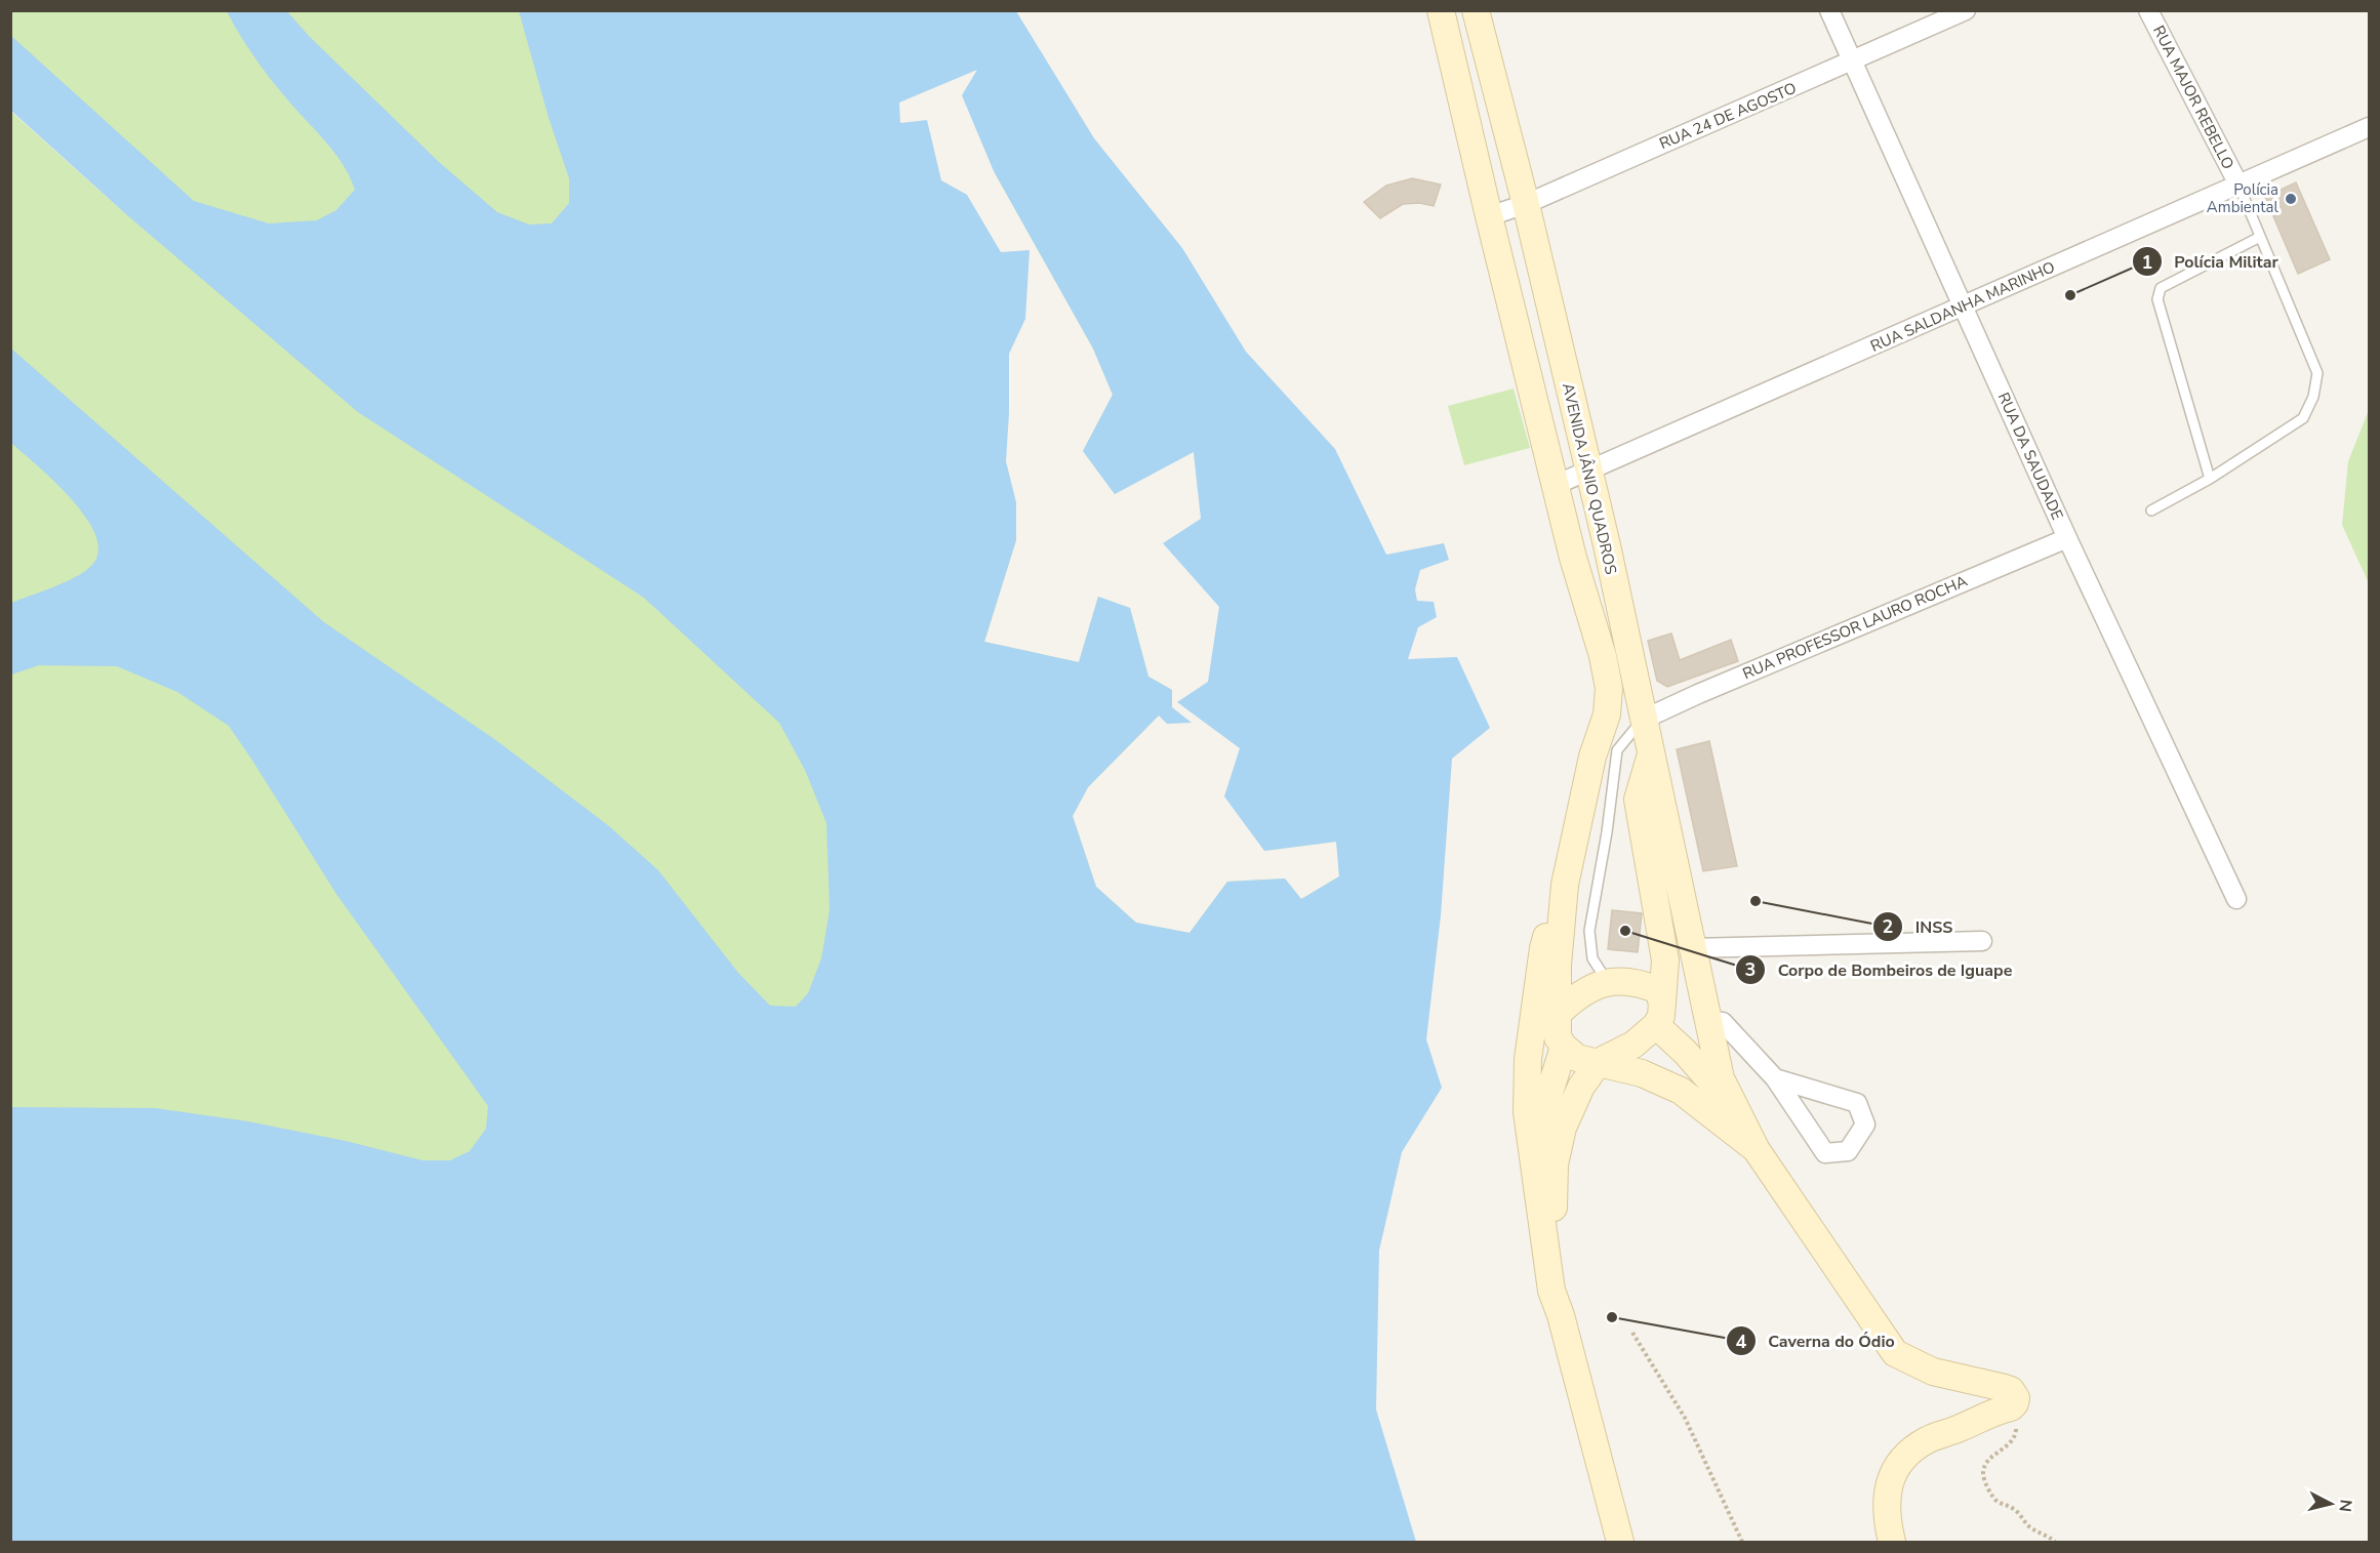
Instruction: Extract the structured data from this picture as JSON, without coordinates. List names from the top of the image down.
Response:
{
  "streets": {
    "main road": ["AVENIDA JÂNIO QUADROS"],
    "street": [
      "RUA MAJOR REBELLO",
      "RUA 24 DE AGOSTO",
      "RUA SALDANHA MARINHO",
      "RUA DA SAUDADE",
      "RUA PROFESSOR LAURO ROCHA"
    ]
  },
  "crossings": [
    ["RUA MAJOR REBELLO", "RUA SALDANHA MARINHO"],
    ["RUA 24 DE AGOSTO", "RUA DA SAUDADE"],
    ["RUA 24 DE AGOSTO", "AVENIDA JÂNIO QUADROS"],
    ["RUA SALDANHA MARINHO", "RUA DA SAUDADE"],
    ["RUA SALDANHA MARINHO", "AVENIDA JÂNIO QUADROS"],
    ["RUA DA SAUDADE", "RUA PROFESSOR LAURO ROCHA"],
    ["AVENIDA JÂNIO QUADROS", "RUA PROFESSOR LAURO ROCHA"]
  ],
  "places": [
    "Polícia Ambiental",
    "Polícia Militar",
    "INSS",
    "Corpo de Bombeiros de Iguape",
    "Caverna do Ódio"
  ],
  "north": "right"
}
